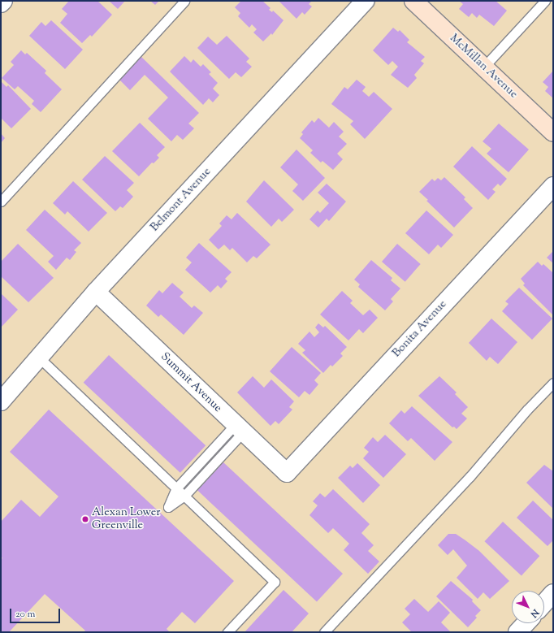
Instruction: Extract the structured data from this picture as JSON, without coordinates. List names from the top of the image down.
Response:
{
  "streets": {
    "street": [
      "McMillan Avenue",
      "Belmont Avenue",
      "Bonita Avenue",
      "Summit Avenue"
    ]
  },
  "crossings": [
    ["Belmont Avenue", "Summit Avenue"],
    ["Bonita Avenue", "Summit Avenue"]
  ],
  "places": ["Alexan Lower Greenville"],
  "scale_bar": "20 m",
  "north": "bottom right"
}
